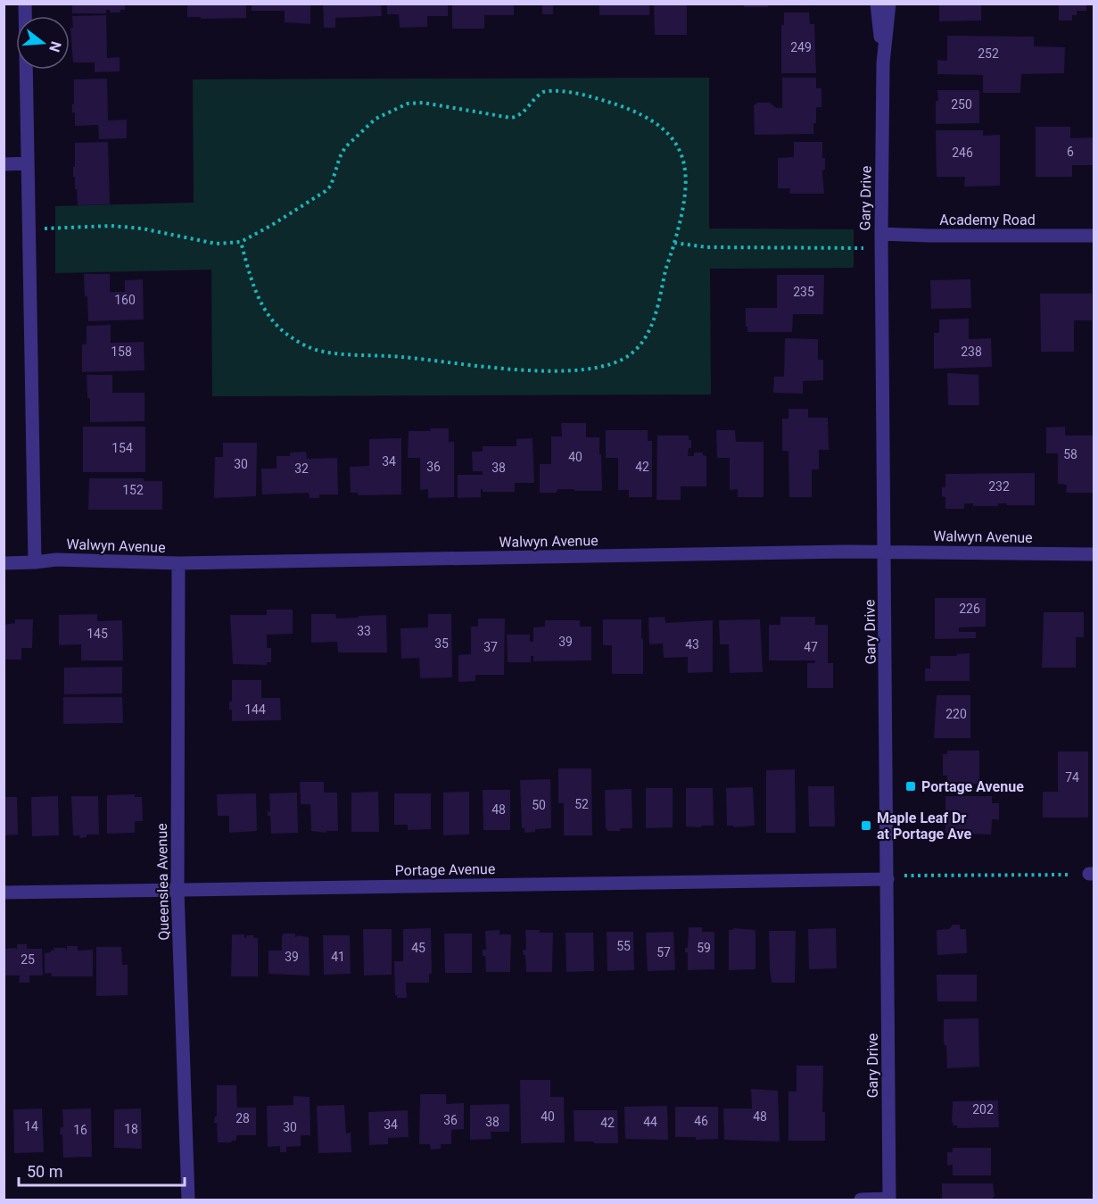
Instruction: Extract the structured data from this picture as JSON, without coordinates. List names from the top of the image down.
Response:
{
  "streets": {
    "street": [
      "Gary Drive",
      "Academy Road",
      "Walwyn Avenue",
      "Portage Avenue",
      "Queenslea Avenue"
    ]
  },
  "crossings": [
    ["Gary Drive", "Academy Road"],
    ["Gary Drive", "Walwyn Avenue"],
    ["Gary Drive", "Portage Avenue"],
    ["Walwyn Avenue", "Queenslea Avenue"],
    ["Portage Avenue", "Queenslea Avenue"]
  ],
  "places": {
    "transit": ["Portage Avenue", "Maple Leaf Dr at Portage Ave"]
  },
  "house_numbers": [
    "249",
    "252",
    "250",
    "6",
    "246",
    "235",
    "160",
    "158",
    "238",
    "154",
    "58",
    "40",
    "34",
    "30",
    "36",
    "42",
    "38",
    "32",
    "232",
    "152",
    "226",
    "33",
    "145",
    "39",
    "35",
    "43",
    "37",
    "47",
    "144",
    "220",
    "74",
    "52",
    "50",
    "48",
    "55",
    "45",
    "59",
    "57",
    "39",
    "41",
    "25",
    "202",
    "40",
    "48",
    "28",
    "36",
    "46",
    "38",
    "44",
    "42",
    "34",
    "14",
    "30",
    "18",
    "16"
  ],
  "scale_bar": "50 m",
  "north": "right"
}
